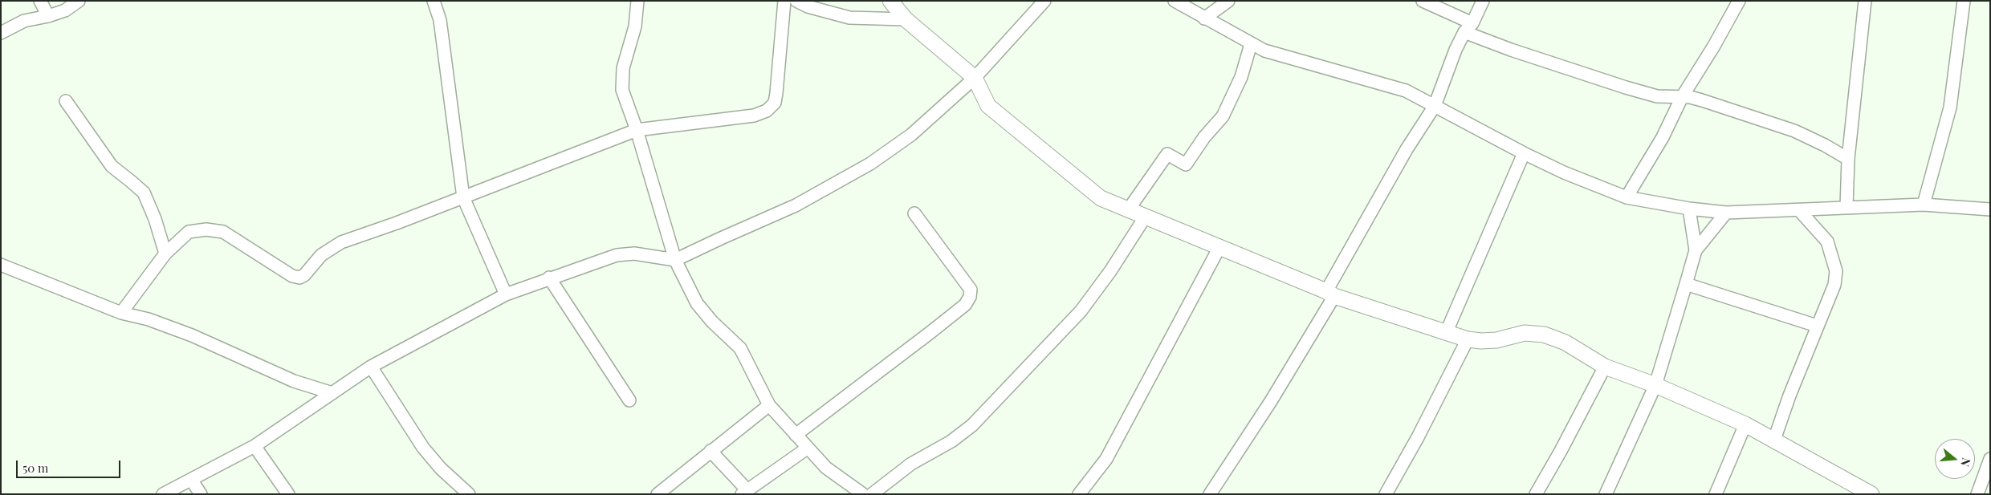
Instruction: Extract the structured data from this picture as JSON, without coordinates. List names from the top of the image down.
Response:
{
  "scale_bar": "50 m",
  "north": "right"
}
